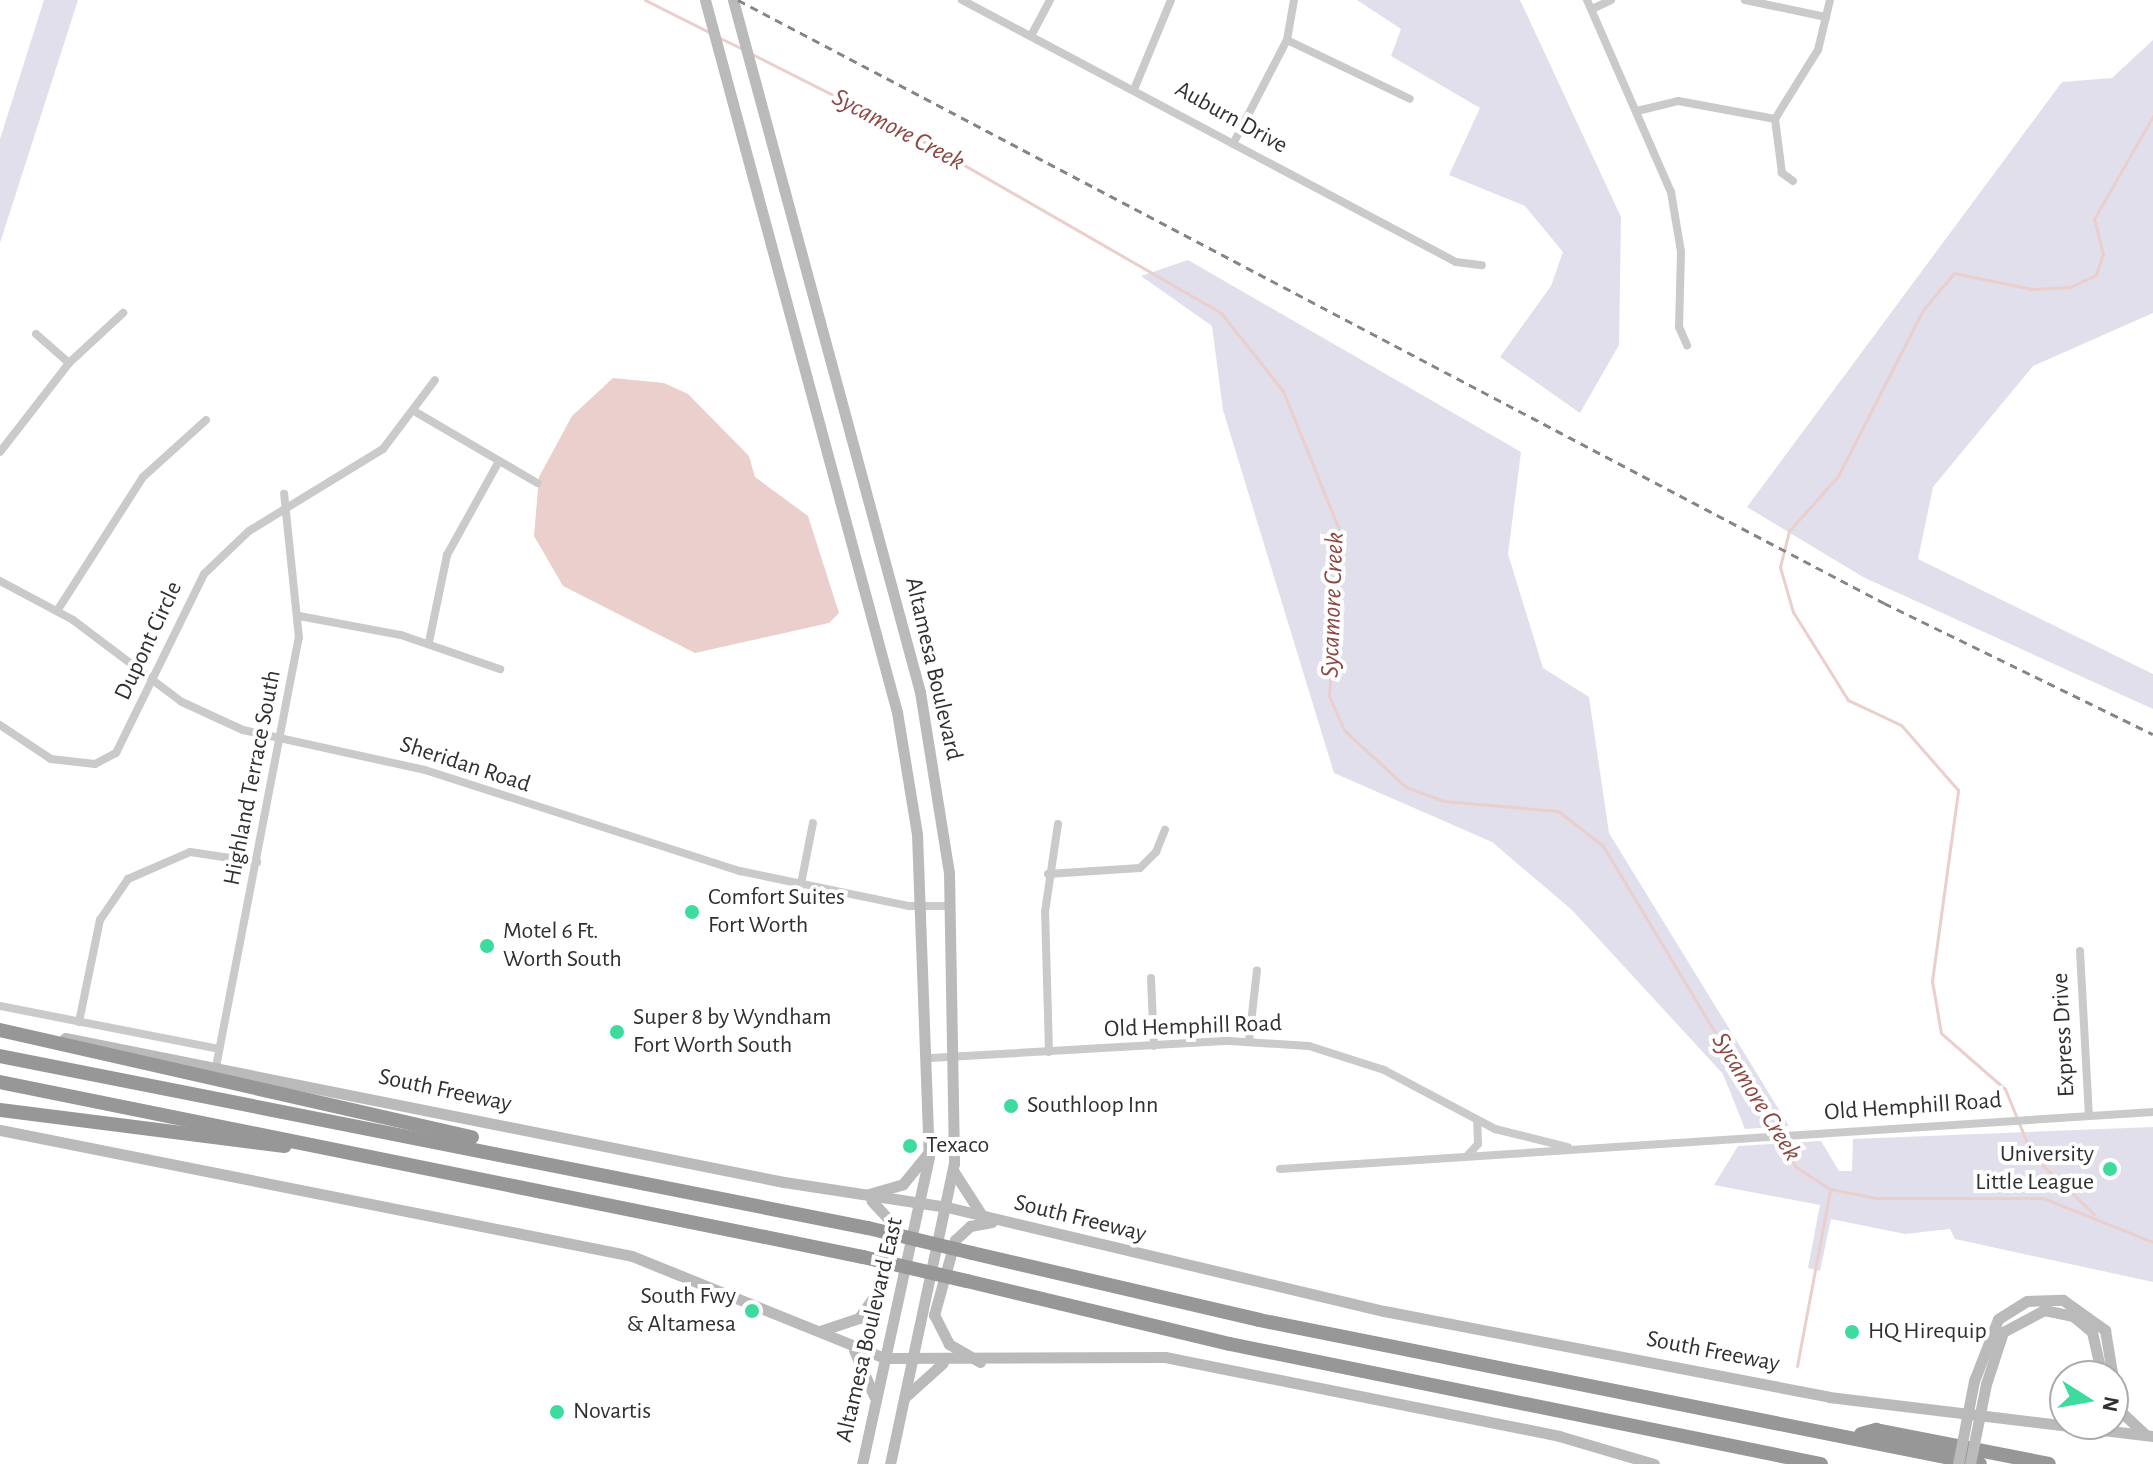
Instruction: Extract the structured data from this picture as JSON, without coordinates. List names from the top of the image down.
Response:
{
  "streets": {
    "highway": ["South Freeway"],
    "main road": ["Altamesa Boulevard", "Altamesa Boulevard East"],
    "street": [
      "Auburn Drive",
      "Dupont Circle",
      "Sheridan Road",
      "Highland Terrace South",
      "Old Hemphill Road",
      "Express Drive"
    ]
  },
  "crossings": [
    ["Dupont Circle", "Sheridan Road"],
    ["Dupont Circle", "Highland Terrace South"],
    ["Altamesa Boulevard", "Sheridan Road"],
    ["Altamesa Boulevard", "Old Hemphill Road"],
    ["Altamesa Boulevard", "South Freeway"],
    ["Altamesa Boulevard", "Altamesa Boulevard East"],
    ["Sheridan Road", "Highland Terrace South"],
    ["Highland Terrace South", "South Freeway"],
    ["Old Hemphill Road", "Express Drive"],
    ["South Freeway", "Altamesa Boulevard East"]
  ],
  "water": ["Sycamore Creek"],
  "places": [
    "Comfort Suites Fort Worth",
    "Motel 6 Ft. Worth South",
    "Super 8 by Wyndham Fort Worth South",
    "Southloop Inn",
    "Texaco",
    "University Little League",
    "South Fwy & Altamesa",
    "HQ Hirequip",
    "Novartis"
  ],
  "north": "right"
}
